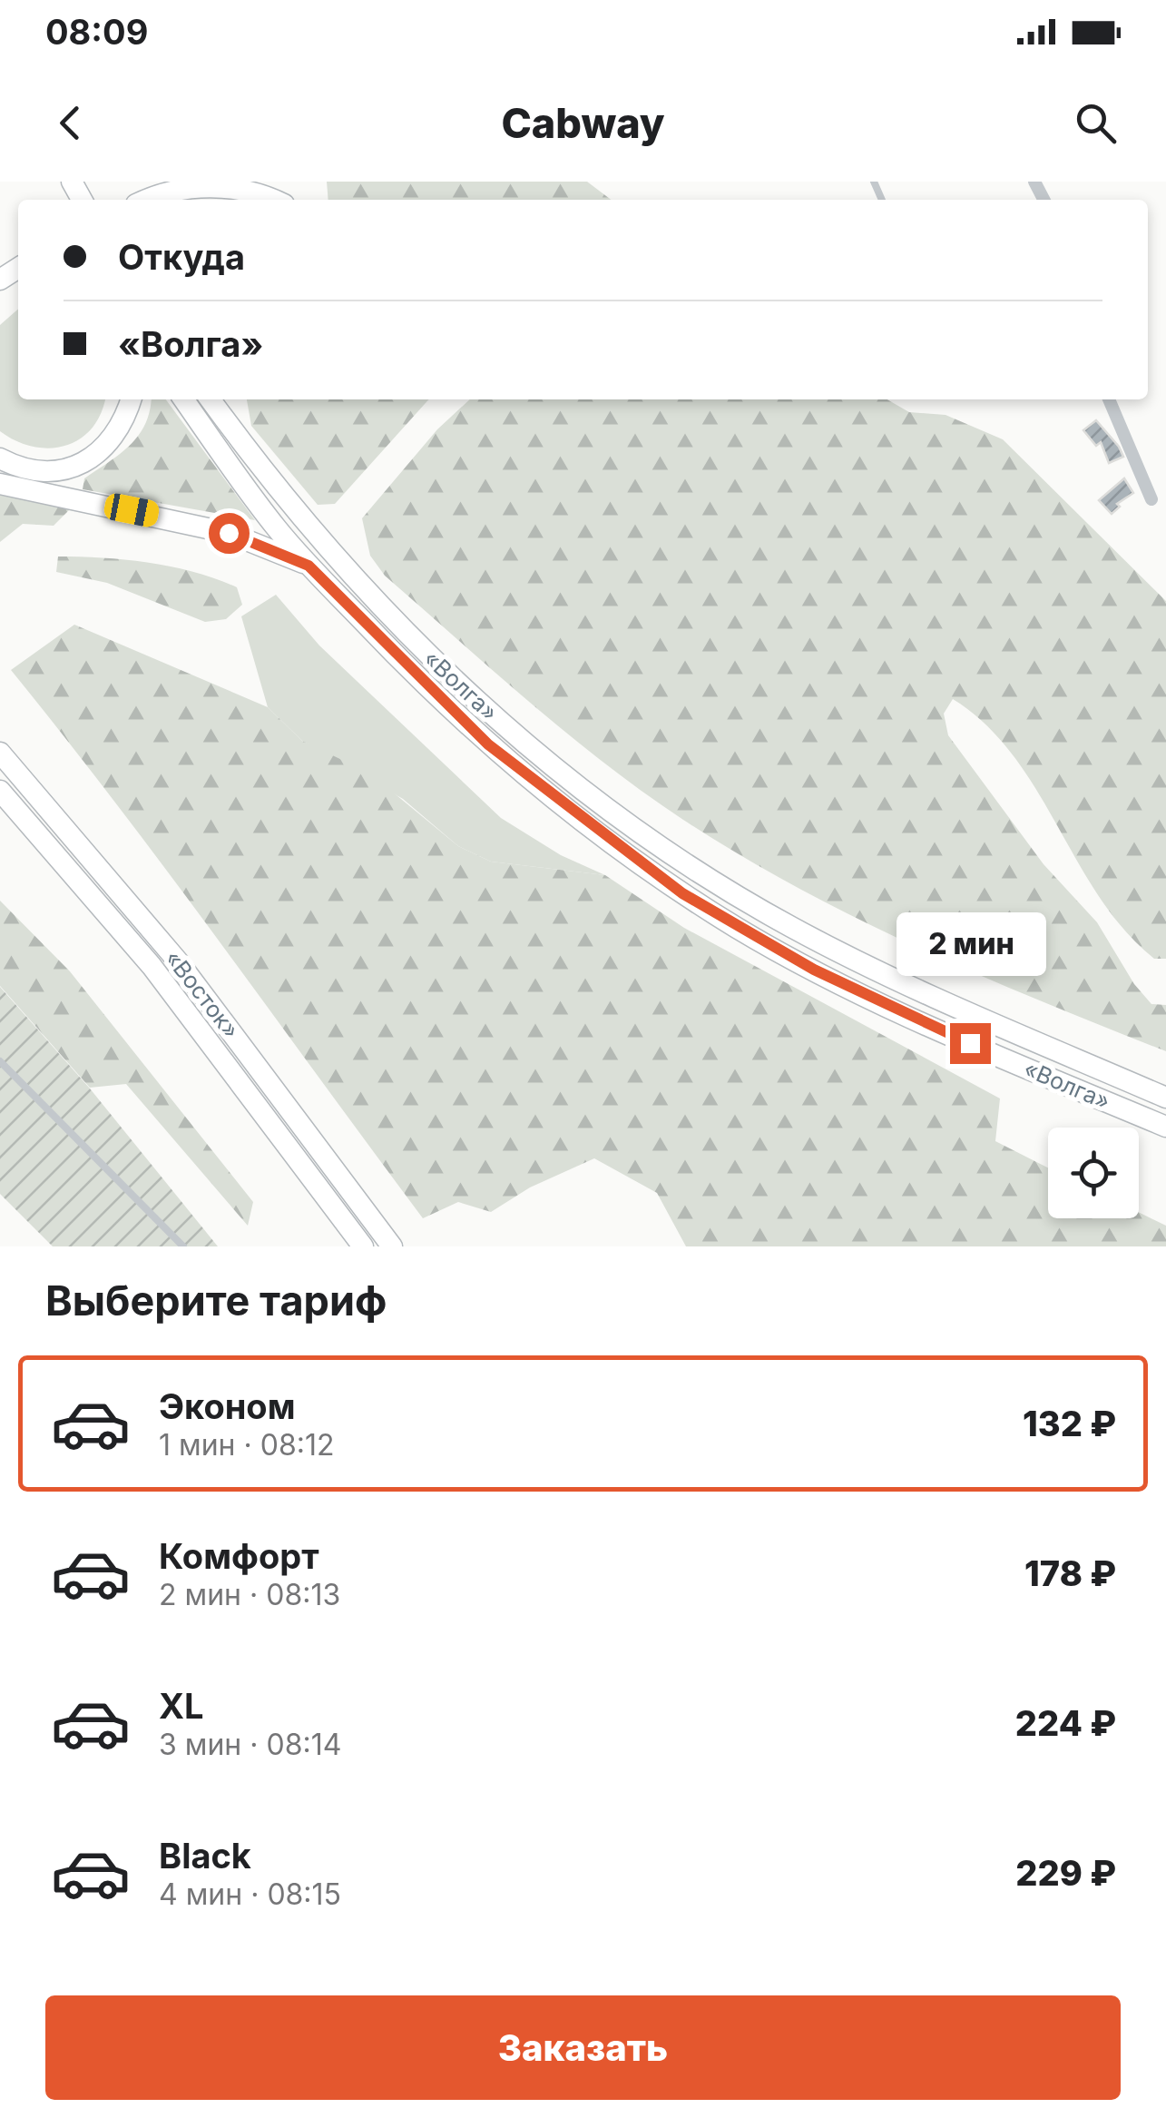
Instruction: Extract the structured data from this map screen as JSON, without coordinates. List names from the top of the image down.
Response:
{
  "streets": {
    "main road": ["«Волга»", "«Восток»"]
  },
  "page": {
    "status": "08:09",
    "header": "Cabway",
    "banner": ["Откуда", "«Волга»"],
    "bubble": "2 мин",
    "heading": "Выберите тариф",
    "list": [
      {
        "name": "Эконом",
        "note": "1 мин · 08:12",
        "value": "132 ₽"
      },
      {
        "name": "Комфорт",
        "note": "2 мин · 08:13",
        "value": "178 ₽"
      },
      {
        "name": "XL",
        "note": "3 мин · 08:14",
        "value": "224 ₽"
      },
      {
        "name": "Black",
        "note": "4 мин · 08:15",
        "value": "229 ₽"
      }
    ],
    "buttons": "Заказать"
  }
}
